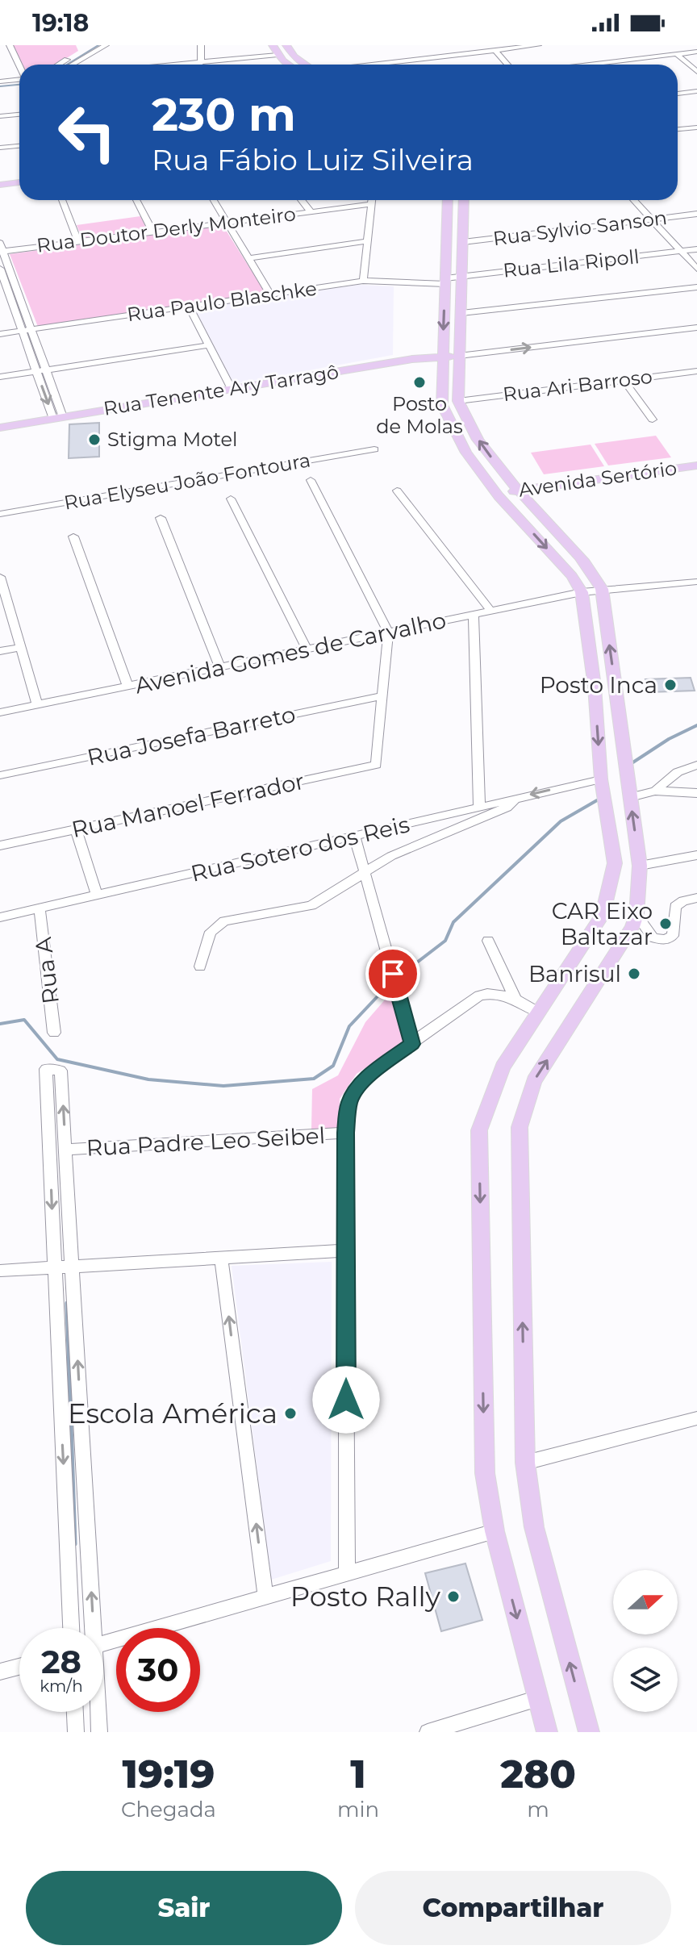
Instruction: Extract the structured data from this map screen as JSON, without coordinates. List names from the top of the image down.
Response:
{
  "streets": {
    "main road": ["Rua Tenente Ary Tarragô", "Avenida Sertório"],
    "street": [
      "Rua Sylvio Sanson",
      "Rua Doutor Derly Monteiro",
      "Rua Lila Ripoll",
      "Rua Paulo Blaschke",
      "Rua Ari Barroso",
      "Rua Elyseu João Fontoura",
      "Avenida Gomes de Carvalho",
      "Rua Josefa Barreto",
      "Rua Manoel Ferrador",
      "Rua Sotero dos Reis",
      "Rua A",
      "Rua Padre Leo Seibel"
    ]
  },
  "crossings": [
    ["Rua Lila Ripoll", "Rua Paulo Blaschke"],
    ["Rua Josefa Barreto", "Rua Manoel Ferrador"],
    ["Rua Sotero dos Reis", "Rua A"]
  ],
  "places": [
    "Posto de Molas",
    "Stigma Motel",
    "Posto Inca",
    "CAR Eixo Baltazar",
    "Banrisul",
    "Escola América",
    "Posto Rally"
  ],
  "north": "right",
  "page": {
    "status": "19:18",
    "turn": ["230 m", "Rua Fábio Luiz Silveira"],
    "speed": "28 km/h",
    "limit": "30",
    "eta": [
      "19:19",
      "Chegada",
      "1",
      "min",
      "280",
      "m"
    ],
    "buttons": ["Sair", "Compartilhar"]
  }
}
